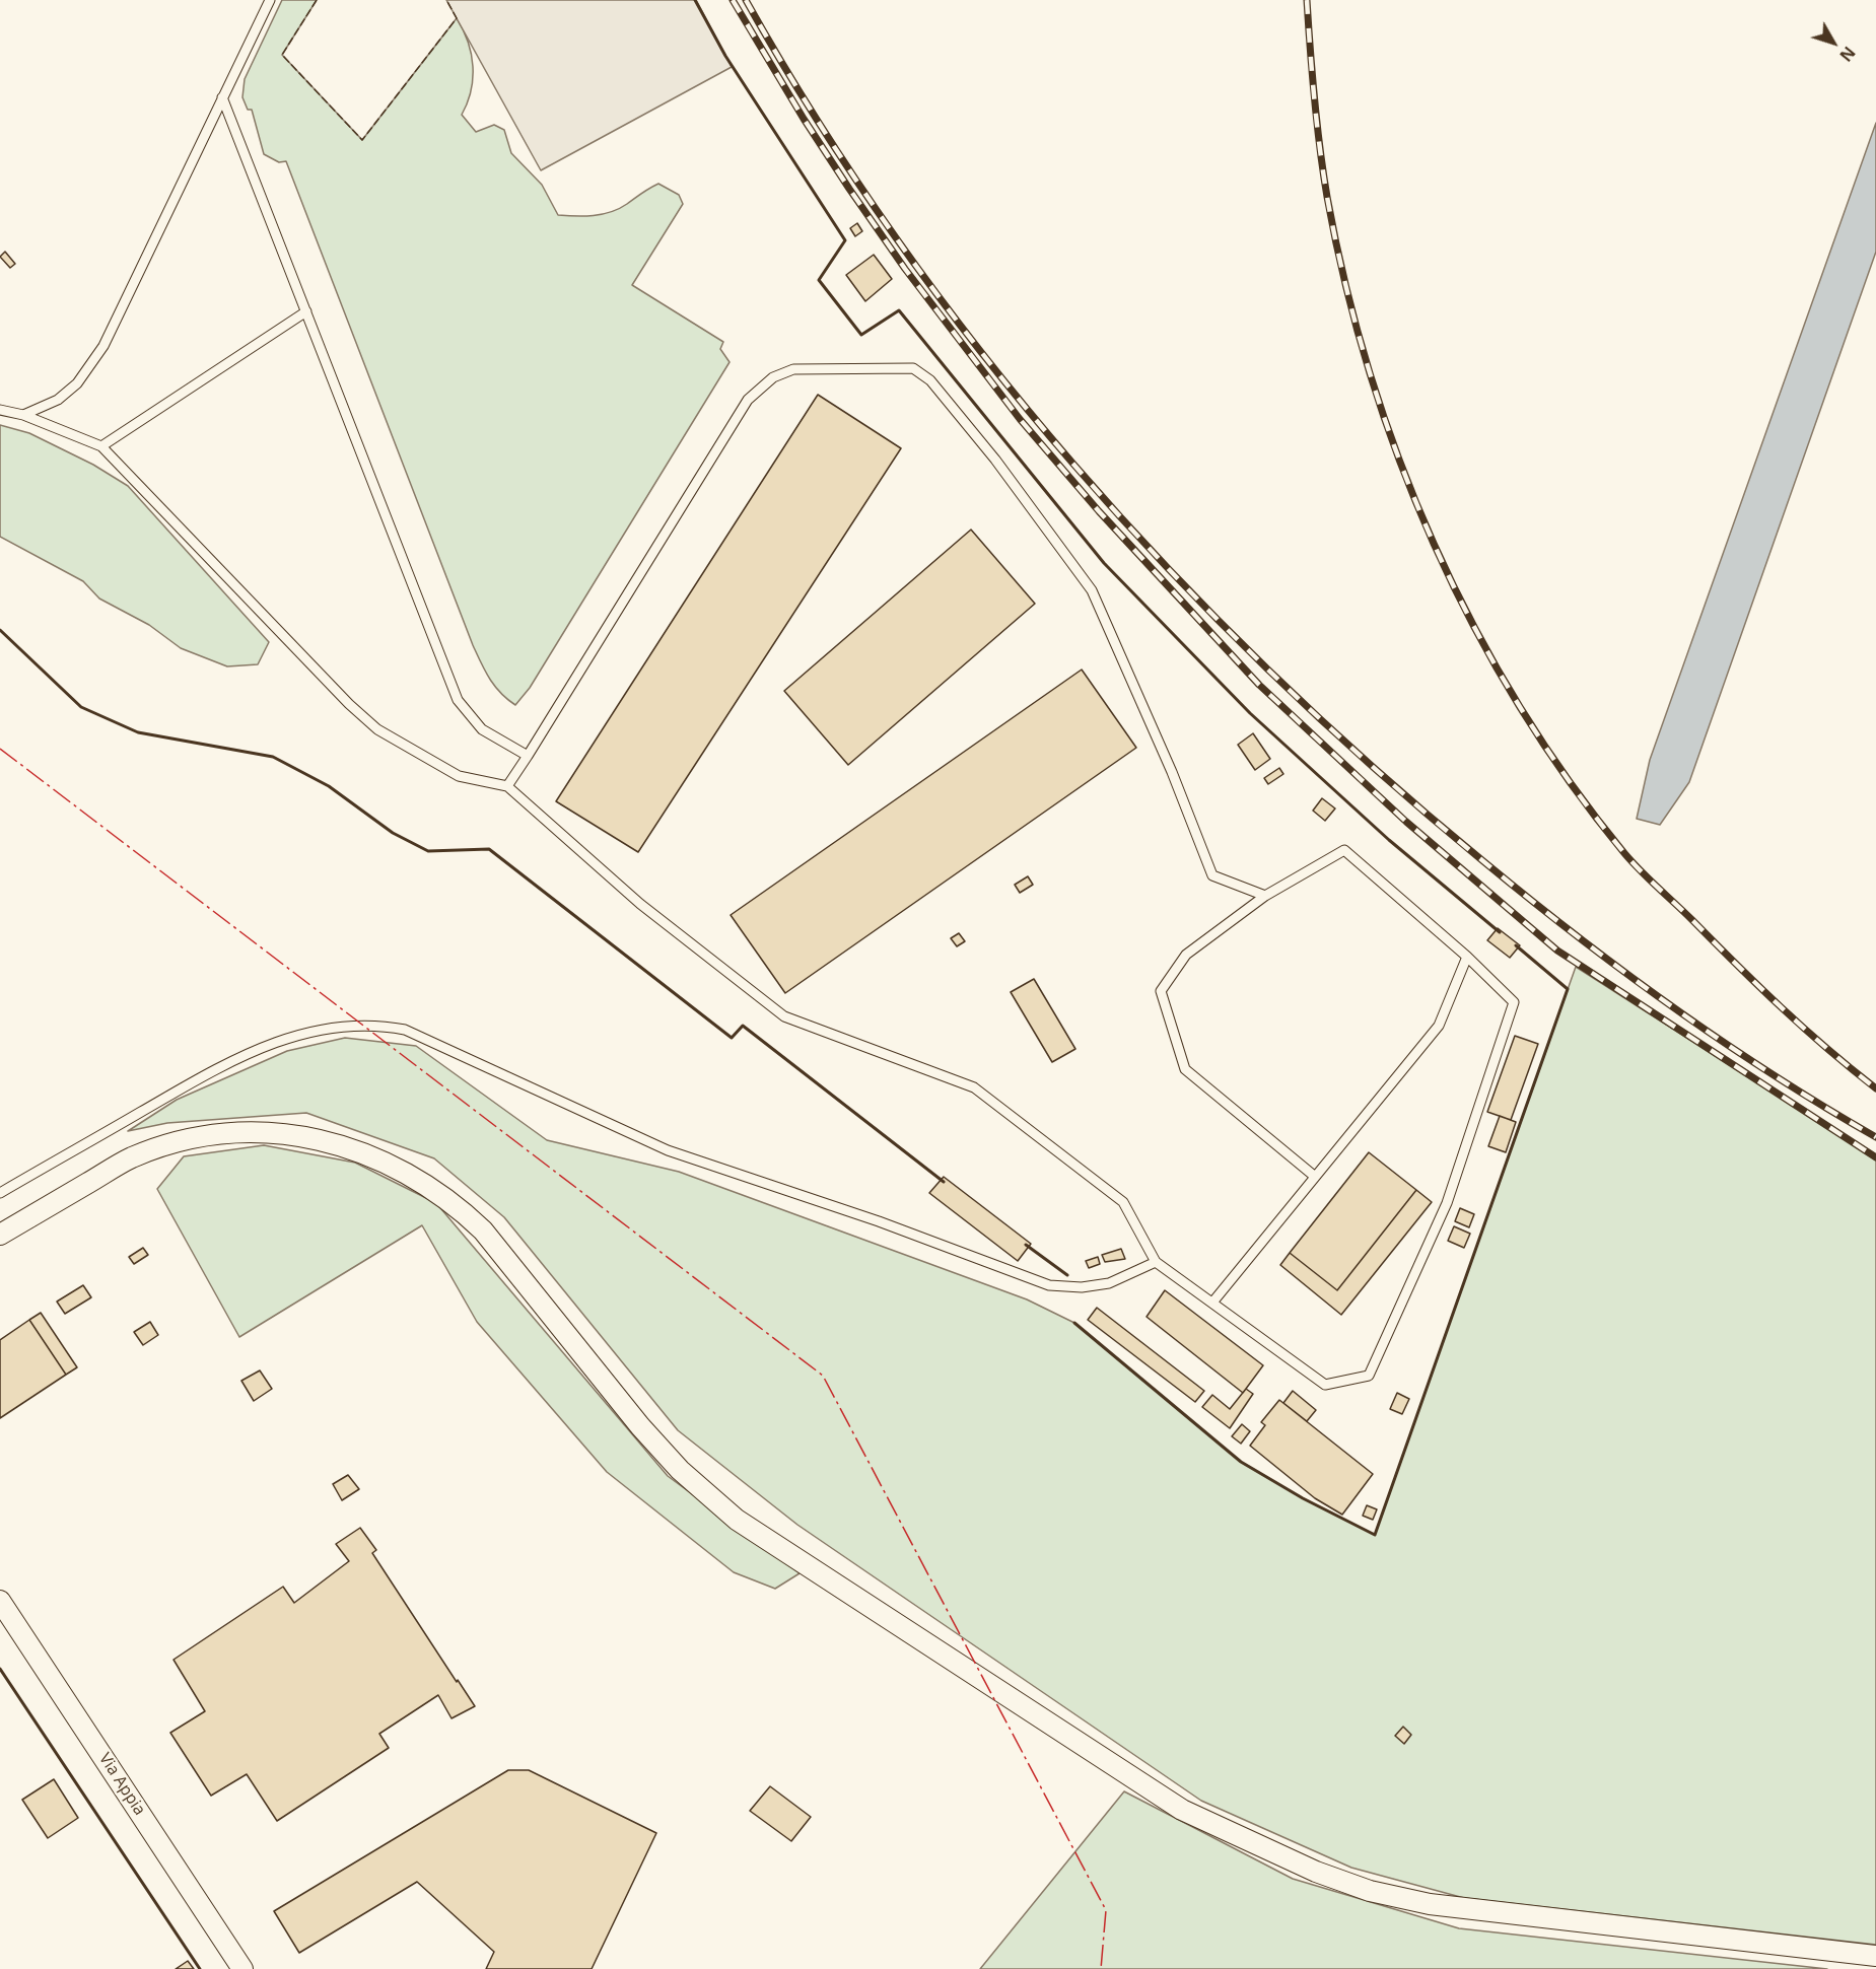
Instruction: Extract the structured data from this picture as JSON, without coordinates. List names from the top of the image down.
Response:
{
  "streets": {
    "street": ["Via Appia"]
  },
  "north": "bottom right"
}
